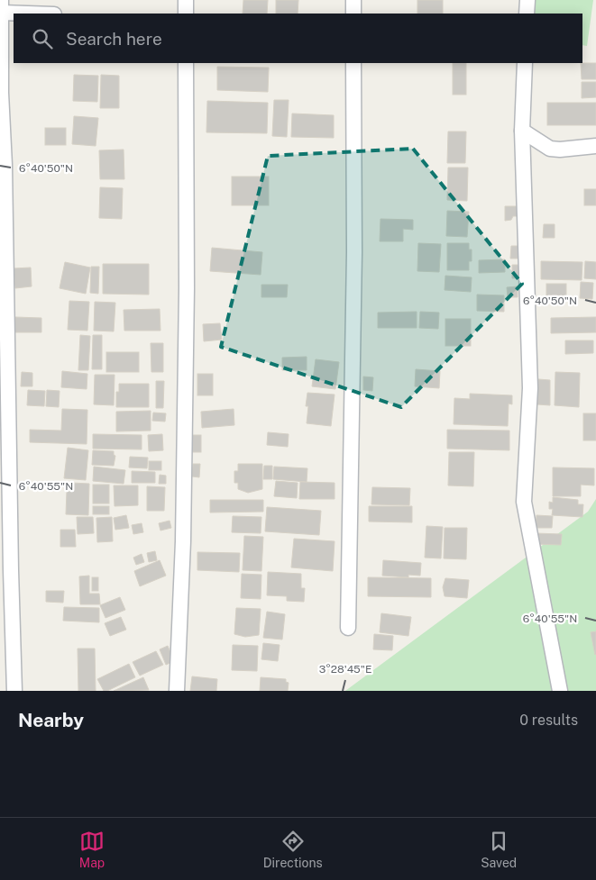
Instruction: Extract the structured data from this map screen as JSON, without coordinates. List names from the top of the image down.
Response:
{
  "page": {
    "search": "Search here",
    "heading": ["Nearby", "0 results"],
    "nav": ["Map", "Directions", "Saved"]
  },
  "coordinates": ["6°40'50\"N", "6°40'55\"N", "3°28'45\"E"]
}
